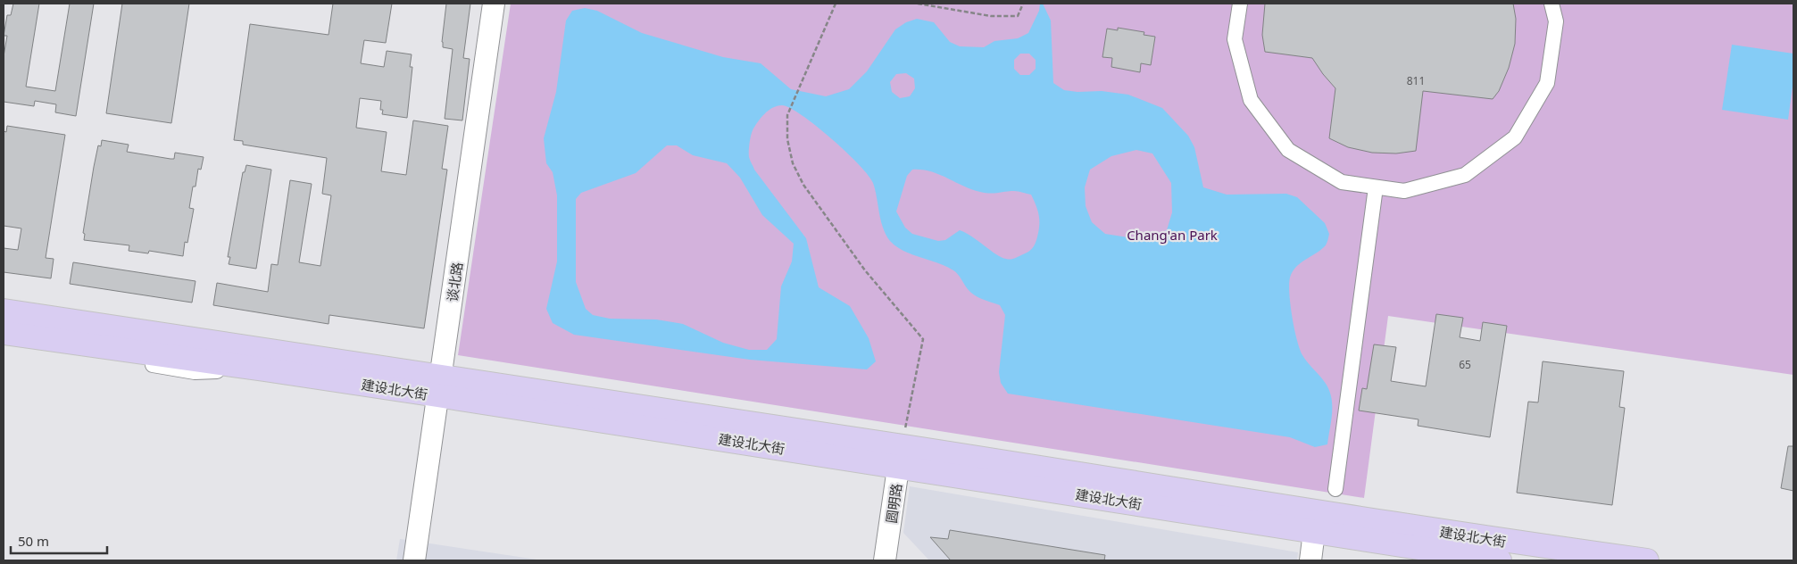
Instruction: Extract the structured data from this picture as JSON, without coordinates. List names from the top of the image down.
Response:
{
  "streets": {
    "main road": ["建设北大街"],
    "street": ["谈北路", "圆明路"]
  },
  "crossings": [
    ["谈北路", "建设北大街"],
    ["建设北大街", "圆明路"]
  ],
  "parks": ["Chang'an Park"],
  "house_numbers": ["811", "65"],
  "scale_bar": "50 m"
}
